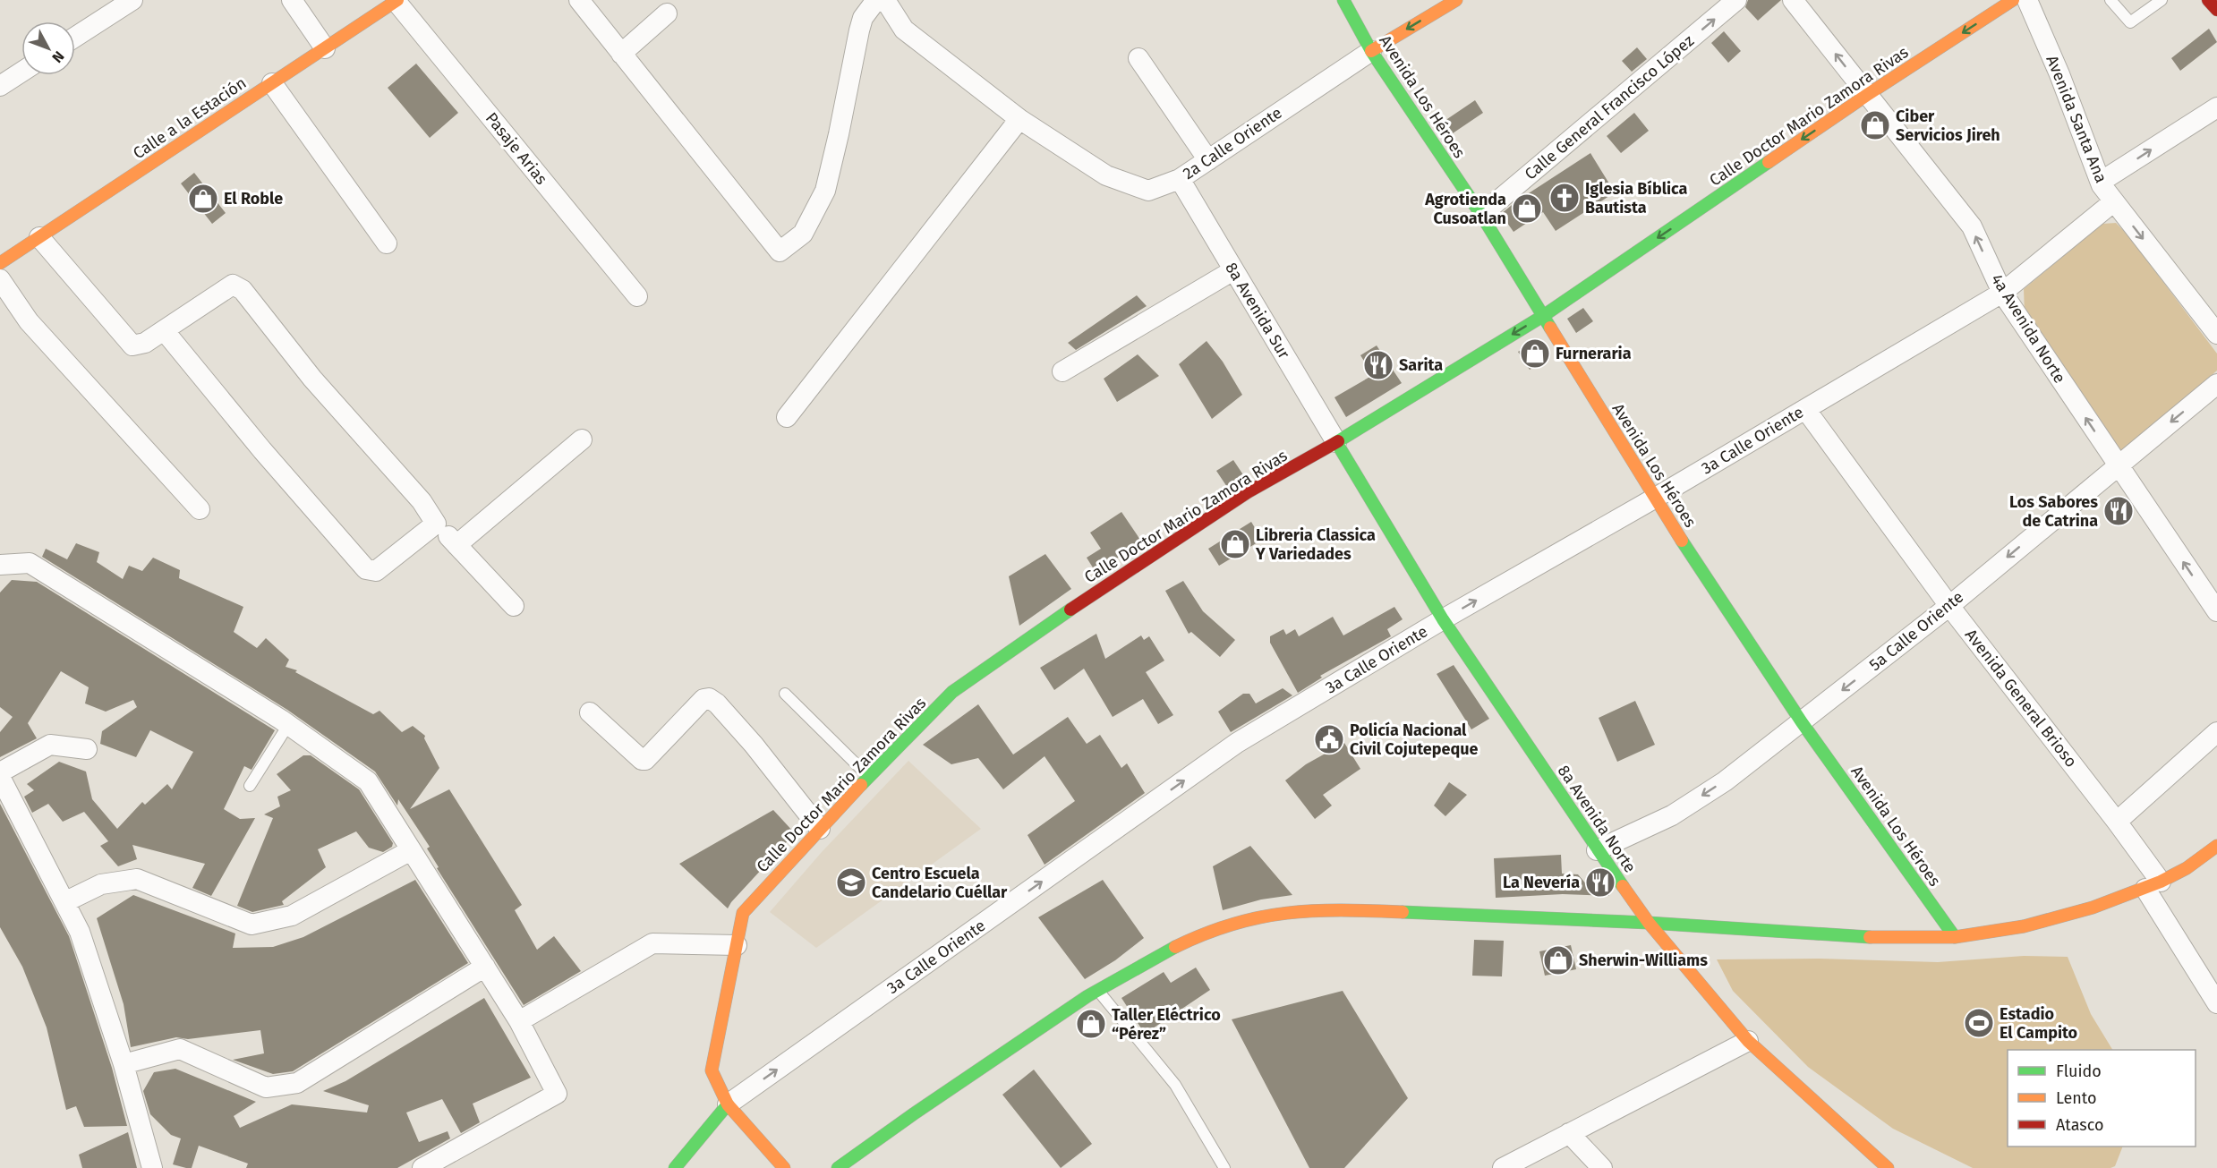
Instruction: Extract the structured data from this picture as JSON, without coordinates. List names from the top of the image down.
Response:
{
  "streets": {
    "street": [
      "Avenida Los Héroes",
      "Calle General Francisco López",
      "Calle Doctor Mario Zamora Rivas",
      "Calle a la Estación",
      "Avenida Santa Ana",
      "2a Calle Oriente",
      "Pasaje Arias",
      "8a Avenida Sur",
      "4a Avenida Norte",
      "3a Calle Oriente",
      "5a Calle Oriente",
      "Avenida General Brioso",
      "8a Avenida Norte"
    ]
  },
  "crossings": [
    ["Avenida Los Héroes", "Calle General Francisco López"],
    ["Avenida Los Héroes", "Calle Doctor Mario Zamora Rivas"],
    ["Avenida Los Héroes", "2a Calle Oriente"],
    ["Avenida Los Héroes", "3a Calle Oriente"],
    ["Avenida Los Héroes", "5a Calle Oriente"],
    ["Calle Doctor Mario Zamora Rivas", "8a Avenida Sur"],
    ["Calle Doctor Mario Zamora Rivas", "4a Avenida Norte"],
    ["Calle Doctor Mario Zamora Rivas", "3a Calle Oriente"],
    ["Calle Doctor Mario Zamora Rivas", "8a Avenida Norte"],
    ["Calle a la Estación", "Pasaje Arias"],
    ["Avenida Santa Ana", "3a Calle Oriente"],
    ["2a Calle Oriente", "8a Avenida Sur"],
    ["8a Avenida Sur", "8a Avenida Norte"],
    ["4a Avenida Norte", "3a Calle Oriente"],
    ["4a Avenida Norte", "5a Calle Oriente"],
    ["3a Calle Oriente", "Avenida General Brioso"],
    ["3a Calle Oriente", "8a Avenida Norte"],
    ["5a Calle Oriente", "Avenida General Brioso"],
    ["5a Calle Oriente", "8a Avenida Norte"]
  ],
  "one_way": [
    "Calle General Francisco López",
    "Calle Doctor Mario Zamora Rivas",
    "Avenida Santa Ana",
    "4a Avenida Norte",
    "5a Calle Oriente"
  ],
  "places": {
    "shop": [
      "Ciber Servicios Jireh",
      "El Roble",
      "Agrotienda Cusoatlan",
      "Furneraria",
      "Libreria Classica Y Variedades",
      "Sherwin-Williams",
      "Taller Eléctrico “Pérez”"
    ],
    "church": ["Iglesia Bíblica Bautista"],
    "restaurant": ["Sarita", "Los Sabores de Catrina", "La Nevería"],
    "public building": ["Policía Nacional Civil Cojutepeque"],
    "school or university": ["Centro Escuela Candelario Cuéllar"],
    "sports": ["Estadio El Campito"]
  },
  "legend": ["Fluido", "Lento", "Atasco"],
  "north": "bottom right"
}
